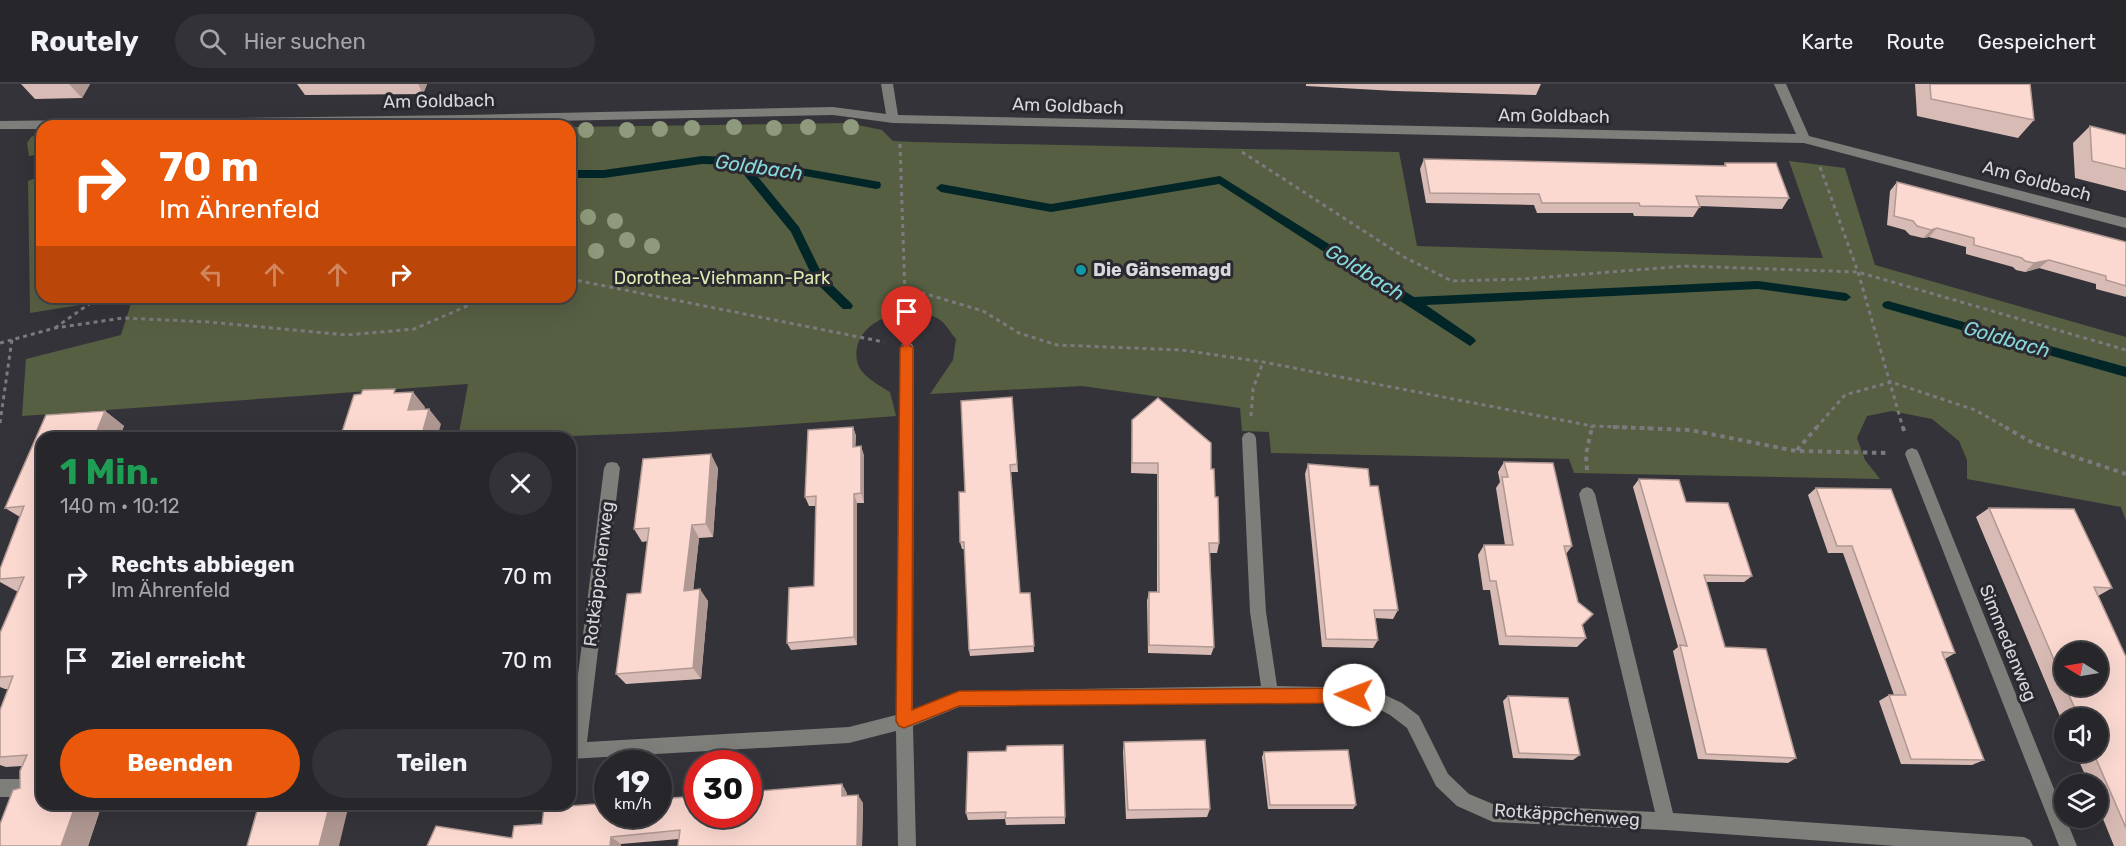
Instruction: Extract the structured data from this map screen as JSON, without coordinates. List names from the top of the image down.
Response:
{
  "streets": {
    "street": ["Am Goldbach", "Rotkäppchenweg", "Simmedenweg"]
  },
  "water": ["Goldbach"],
  "parks": ["Dorothea-Viehmann-Park"],
  "places": ["Die Gänsemagd"],
  "north": "left",
  "page": {
    "header": "Routely",
    "search": "Hier suchen",
    "nav": ["Karte", "Route", "Gespeichert"],
    "turn": ["70 m", "Im Ährenfeld"],
    "heading": ["1 Min.", "140 m · 10:12"],
    "list": [
      {
        "name": "Rechts abbiegen",
        "note": "Im Ährenfeld",
        "value": "70 m"
      },
      {
        "name": "Ziel erreicht",
        "value": "70 m"
      }
    ],
    "buttons": ["Beenden", "Teilen"],
    "speed": "19 km/h",
    "limit": "30"
  }
}
